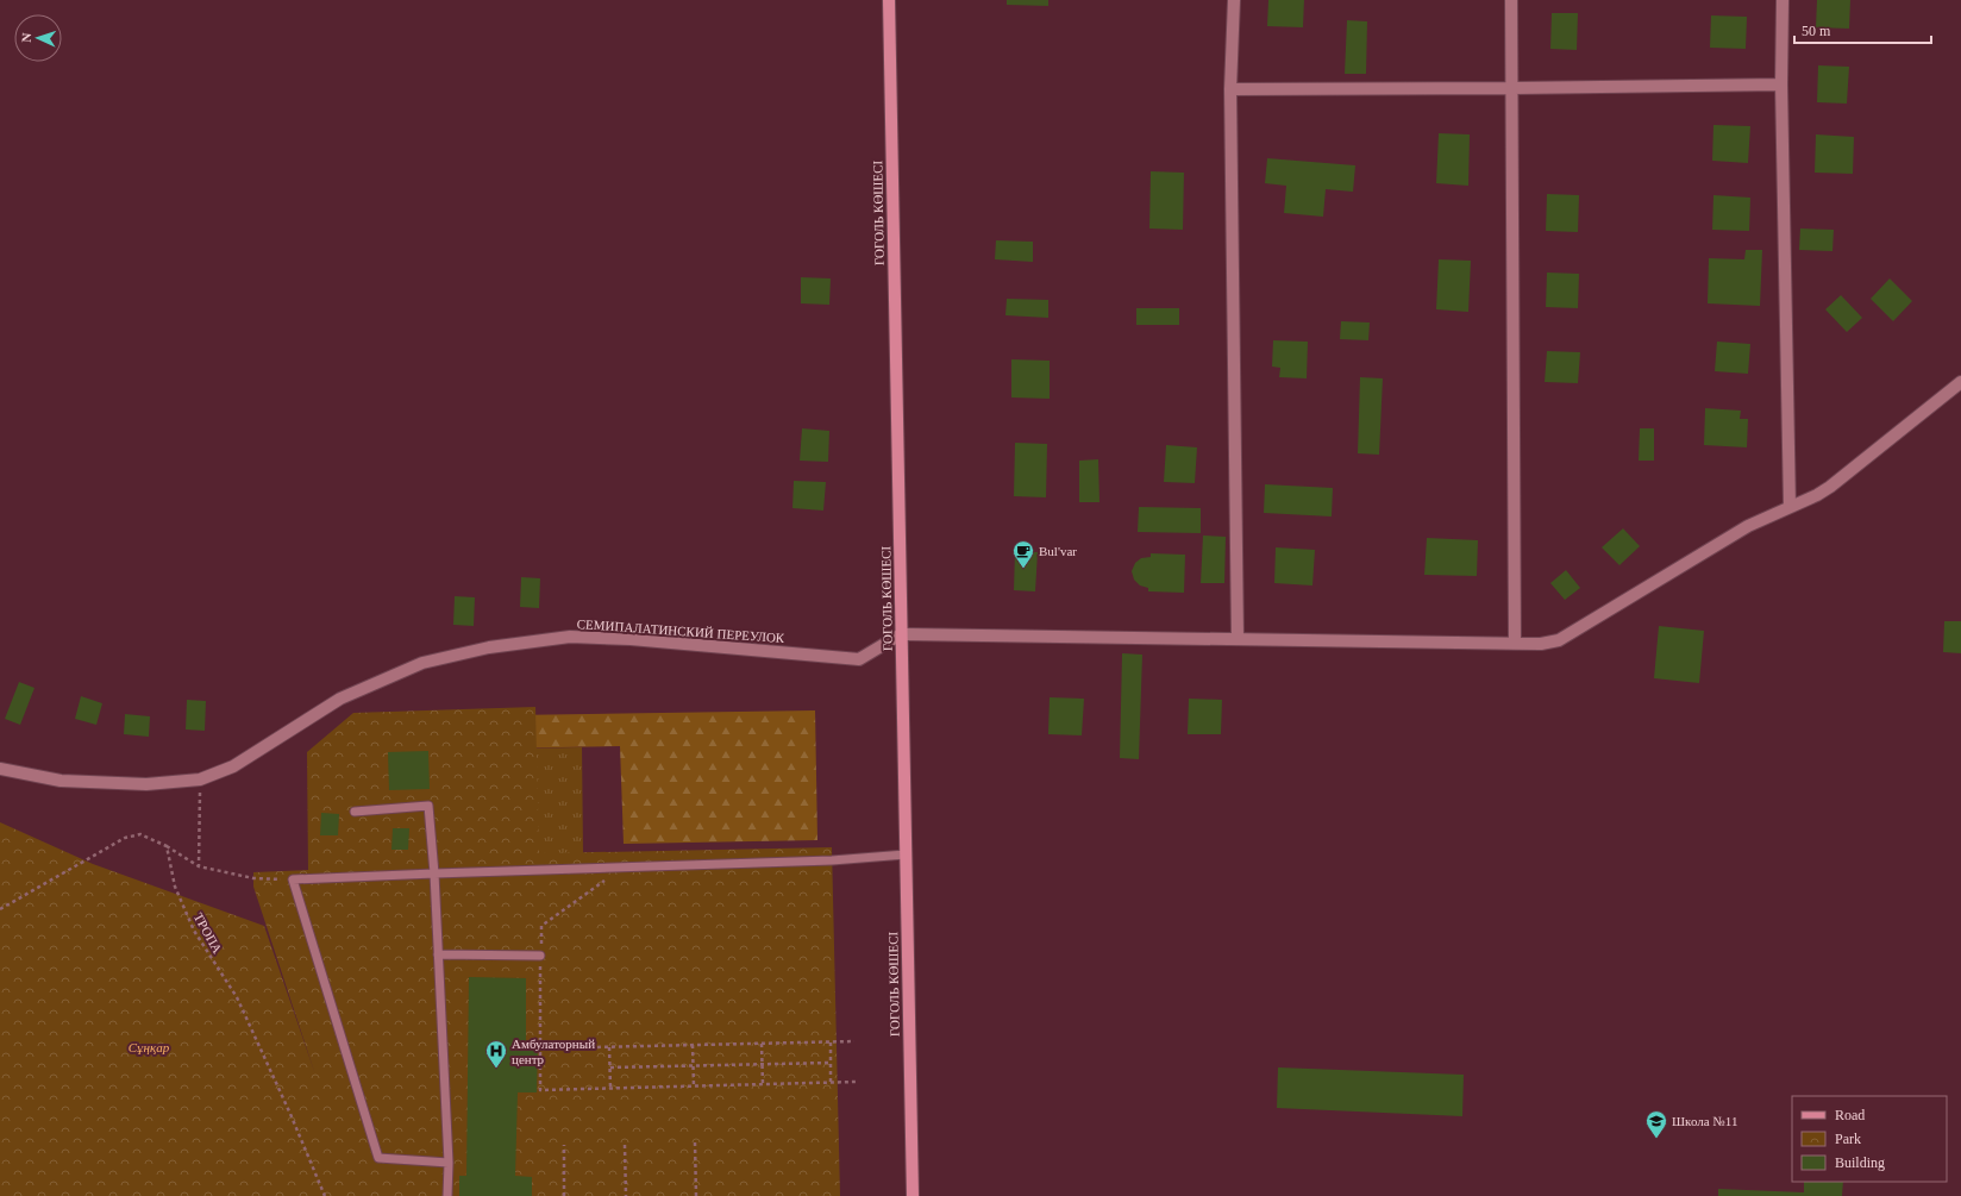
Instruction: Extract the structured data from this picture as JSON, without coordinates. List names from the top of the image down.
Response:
{
  "streets": {
    "main road": ["ГОГОЛЬ КӨШЕСІ"],
    "street": ["СЕМИПАЛАТИНСКИЙ ПЕРЕУЛОК"],
    "path": ["ТРОПА"]
  },
  "crossings": [
    ["ГОГОЛЬ КӨШЕСІ", "СЕМИПАЛАТИНСКИЙ ПЕРЕУЛОК"]
  ],
  "parks": ["Сұңқар"],
  "places": {
    "cafe": ["Bul'var"],
    "hospital": ["Амбулаторный центр"],
    "school or university": ["Школа №11"]
  },
  "legend": ["Road", "Park", "Building"],
  "scale_bar": "50 m",
  "north": "left"
}
